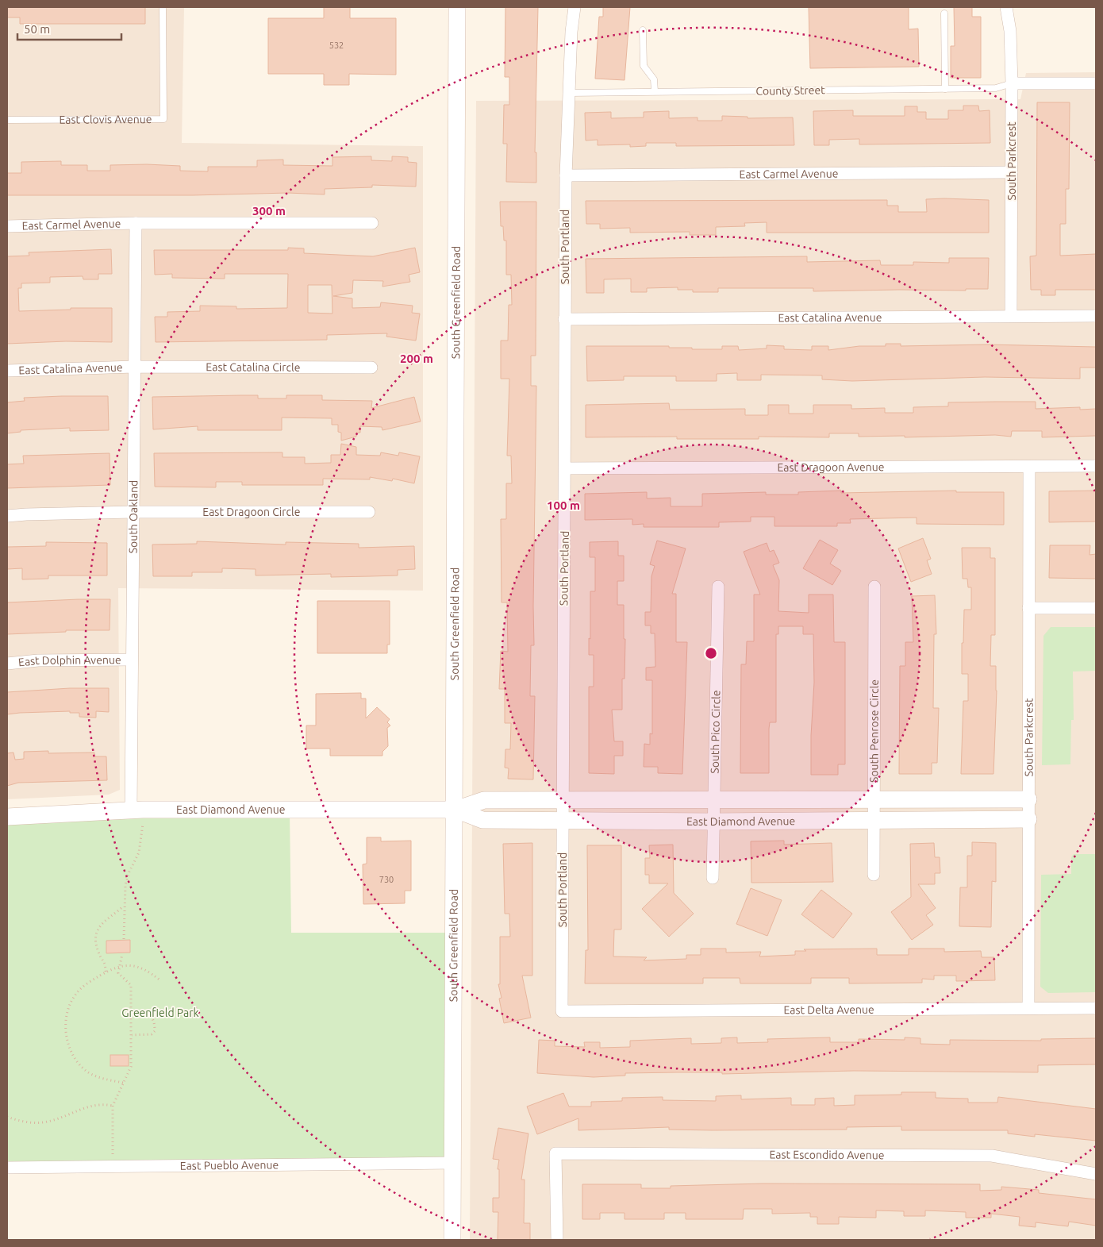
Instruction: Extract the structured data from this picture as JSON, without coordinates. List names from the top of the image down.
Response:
{
  "streets": {
    "street": [
      "South Parkcrest",
      "East Carmel Avenue",
      "South Portland",
      "South Greenfield Road",
      "East Catalina Avenue",
      "East Catalina Circle",
      "East Dragoon Avenue",
      "East Dragoon Circle",
      "South Oakland",
      "East Dolphin Avenue",
      "South Penrose Circle",
      "South Pico Circle",
      "East Diamond Avenue",
      "East Delta Avenue",
      "East Escondido Avenue",
      "East Pueblo Avenue"
    ],
    "lane": ["County Street", "East Clovis Avenue"]
  },
  "crossings": [
    ["County Street", "South Parkcrest"],
    ["County Street", "South Portland"],
    ["South Parkcrest", "East Carmel Avenue"],
    ["South Parkcrest", "East Catalina Avenue"],
    ["South Parkcrest", "East Dragoon Avenue"],
    ["South Parkcrest", "East Diamond Avenue"],
    ["South Parkcrest", "East Delta Avenue"],
    ["East Carmel Avenue", "South Portland"],
    ["East Carmel Avenue", "South Oakland"],
    ["South Portland", "East Catalina Avenue"],
    ["South Portland", "East Dragoon Avenue"],
    ["South Portland", "East Diamond Avenue"],
    ["South Portland", "East Delta Avenue"],
    ["South Greenfield Road", "East Diamond Avenue"],
    ["South Greenfield Road", "East Pueblo Avenue"],
    ["East Catalina Avenue", "East Catalina Circle"],
    ["East Catalina Avenue", "South Oakland"],
    ["East Catalina Circle", "South Oakland"],
    ["East Dragoon Circle", "South Oakland"],
    ["South Oakland", "East Dolphin Avenue"],
    ["South Oakland", "East Diamond Avenue"],
    ["South Penrose Circle", "East Diamond Avenue"],
    ["South Pico Circle", "East Diamond Avenue"]
  ],
  "parks": ["Greenfield Park"],
  "house_numbers": ["532", "730"],
  "scale_bar": "50 m",
  "rings": ["300 m", "200 m", "100 m"]
}
